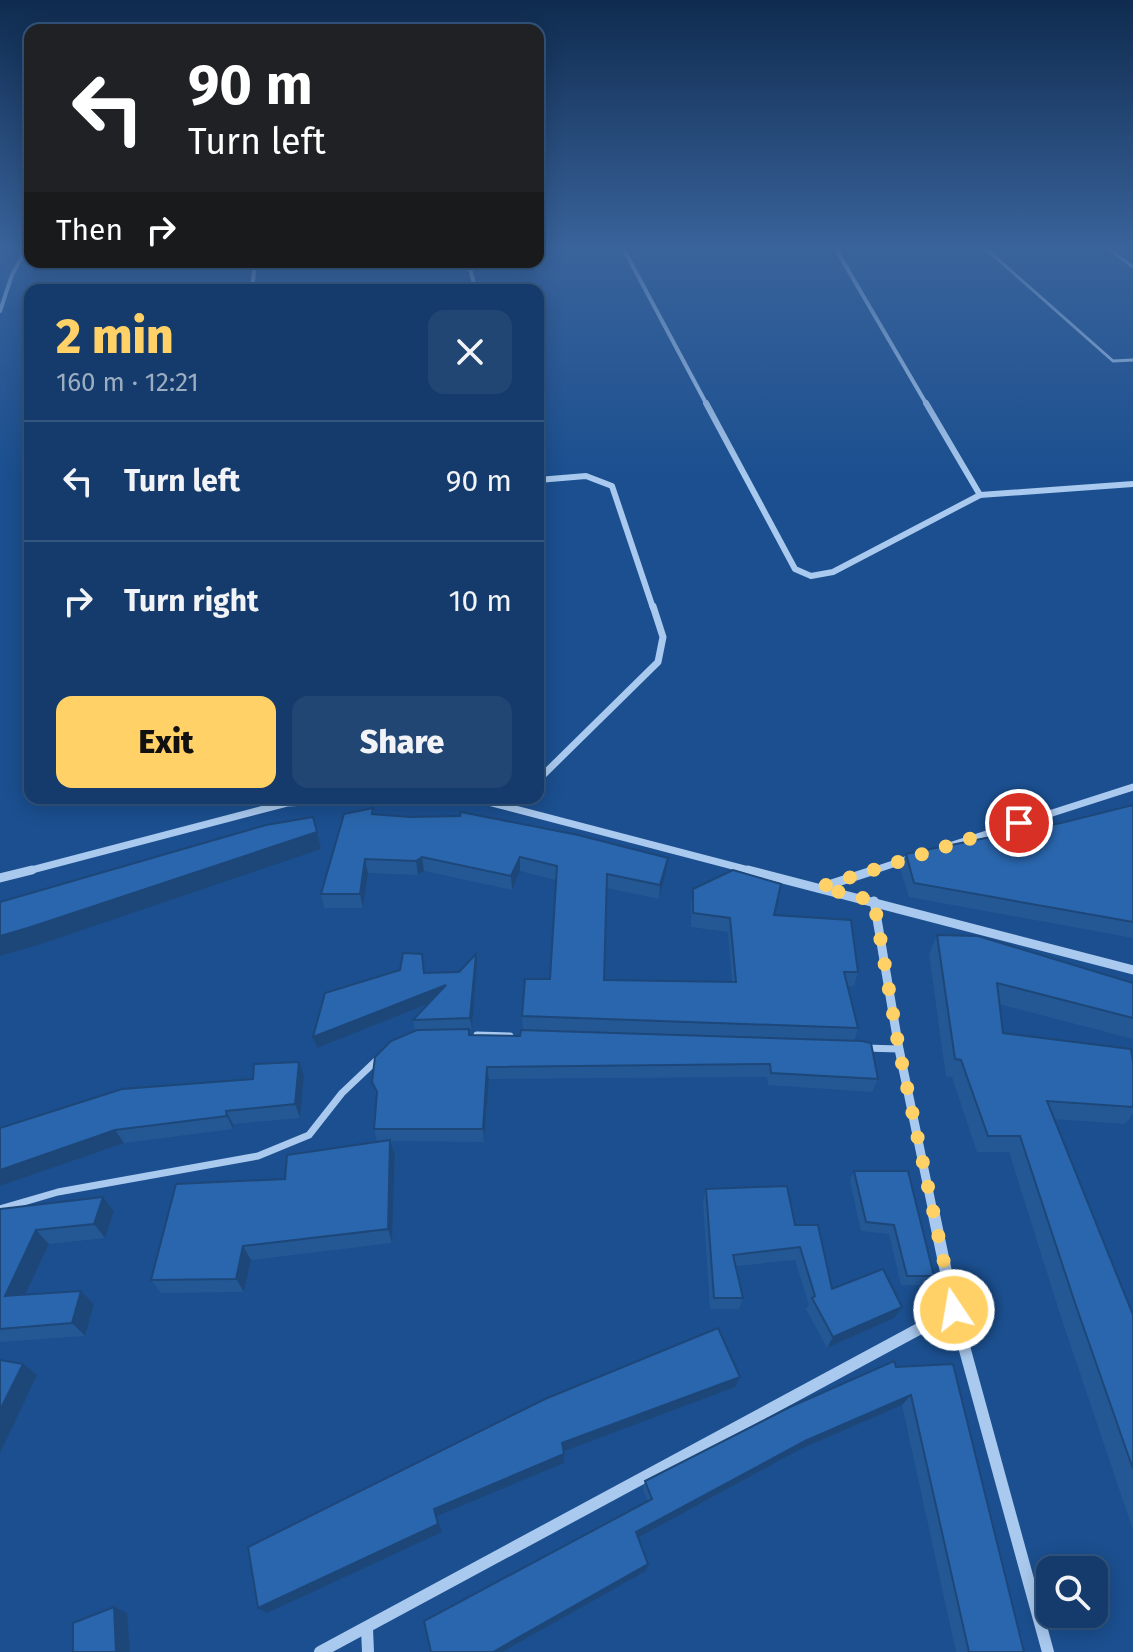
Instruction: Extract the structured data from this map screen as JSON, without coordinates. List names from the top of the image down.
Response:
{
  "page": {
    "turn": ["90 m", "Turn left"],
    "then": "Then",
    "heading": ["2 min", "160 m · 12:21"],
    "list": [
      {
        "name": "Turn left",
        "value": "90 m"
      },
      {
        "name": "Turn right",
        "value": "10 m"
      }
    ],
    "buttons": ["Exit", "Share"]
  }
}
